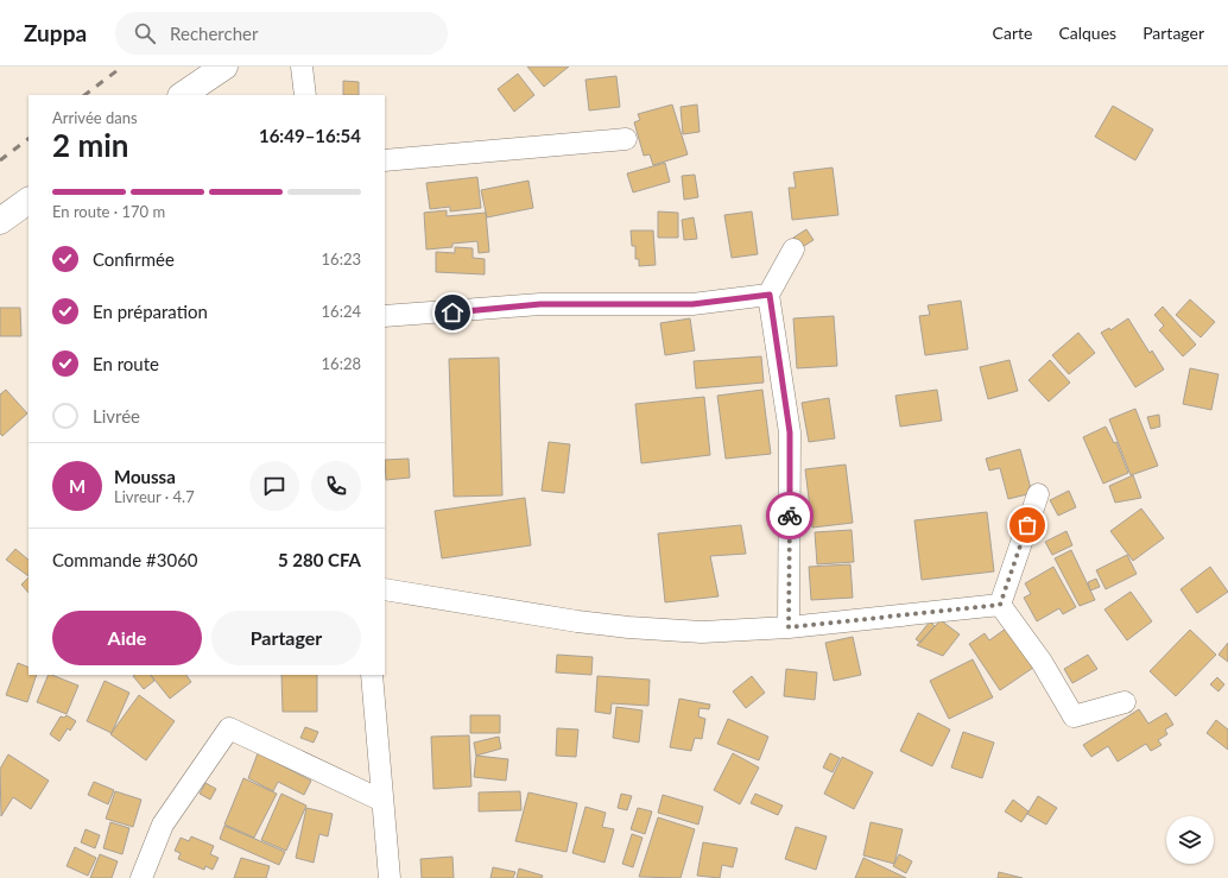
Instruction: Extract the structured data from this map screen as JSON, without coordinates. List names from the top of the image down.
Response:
{
  "page": {
    "header": "Zuppa",
    "search": "Rechercher",
    "nav": ["Carte", "Calques", "Partager"],
    "heading": ["2 min", "Arrivée dans", "16:49–16:54"],
    "panel": [
      "Moussa",
      "Livreur · 4.7",
      "Commande #3060",
      "5 280 CFA"
    ],
    "bar": "En route · 170 m",
    "list": [
      ["Confirmée", "16:23"],
      ["En préparation", "16:24"],
      ["En route", "16:28"],
      "Livrée"
    ],
    "round": "M",
    "buttons": ["Aide", "Partager"]
  }
}
